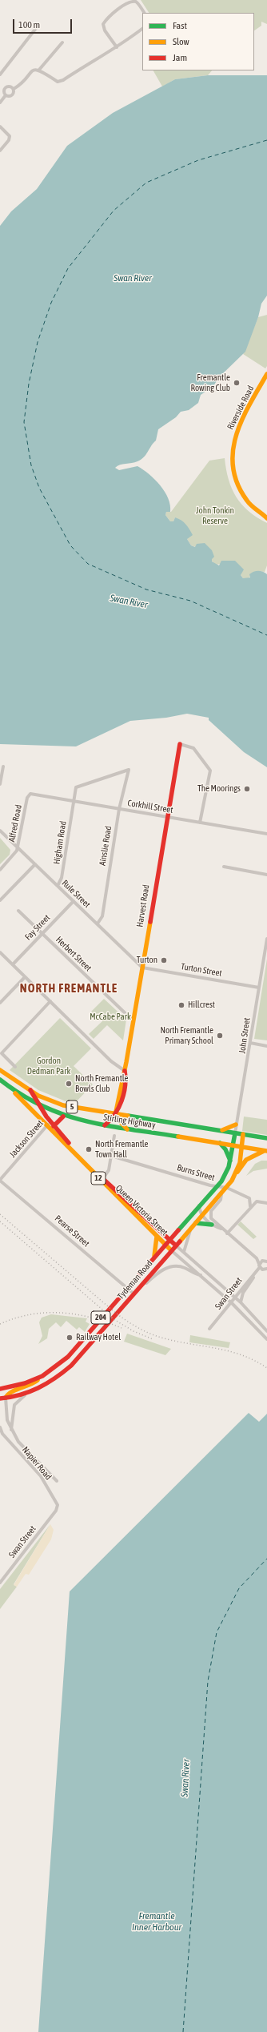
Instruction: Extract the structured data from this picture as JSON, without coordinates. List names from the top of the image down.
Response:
{
  "streets": {
    "main road": [
      "Riverside Road",
      "Harvest Road",
      "5",
      "Stirling Highway",
      "12",
      "Queen Victoria Street",
      "Tydeman Road",
      "204"
    ],
    "street": [
      "Corkhill Street",
      "Alfred Road",
      "Higham Road",
      "Ainslie Road",
      "Rule Street",
      "Fay Street",
      "Herbert Street",
      "Turton Street",
      "John Street",
      "Jackson Street",
      "Burns Street",
      "Pearse Street",
      "Swan Street",
      "Napier Road"
    ]
  },
  "crossings": [
    ["Corkhill Street", "Alfred Road"],
    ["Corkhill Street", "Higham Road"],
    ["Corkhill Street", "Ainslie Road"],
    ["Corkhill Street", "Harvest Road"],
    ["Alfred Road", "Rule Street"],
    ["Higham Road", "Ainslie Road"],
    ["Higham Road", "Rule Street"],
    ["Ainslie Road", "Rule Street"],
    ["Rule Street", "Harvest Road"],
    ["Rule Street", "Fay Street"],
    ["Rule Street", "Turton Street"],
    ["Harvest Road", "Herbert Street"],
    ["Harvest Road", "Turton Street"],
    ["Harvest Road", "Stirling Highway"],
    ["Fay Street", "Herbert Street"],
    ["Turton Street", "John Street"],
    ["John Street", "Stirling Highway"],
    ["John Street", "Tydeman Road"],
    ["Stirling Highway", "12"],
    ["Stirling Highway", "Queen Victoria Street"],
    ["Stirling Highway", "Tydeman Road"],
    ["Jackson Street", "Queen Victoria Street"],
    ["Jackson Street", "Pearse Street"],
    ["Burns Street", "Tydeman Road"],
    ["12", "Queen Victoria Street"],
    ["Queen Victoria Street", "Tydeman Road"],
    ["Queen Victoria Street", "Swan Street"],
    ["Pearse Street", "Tydeman Road"],
    ["Tydeman Road", "Napier Road"],
    ["Swan Street", "Napier Road"]
  ],
  "districts": ["NORTH FREMANTLE"],
  "water": ["Swan River", "Fremantle Inner Harbour"],
  "parks": ["John Tonkin Reserve", "McCabe Park", "Gordon Dedman Park"],
  "places": [
    "Fremantle Rowing Club",
    "The Moorings",
    "Turton",
    "Hillcrest",
    "North Fremantle Primary School",
    "North Fremantle Bowls Club",
    "North Fremantle Town Hall",
    "Railway Hotel"
  ],
  "legend": ["Fast", "Slow", "Jam"],
  "scale_bar": "100 m"
}
